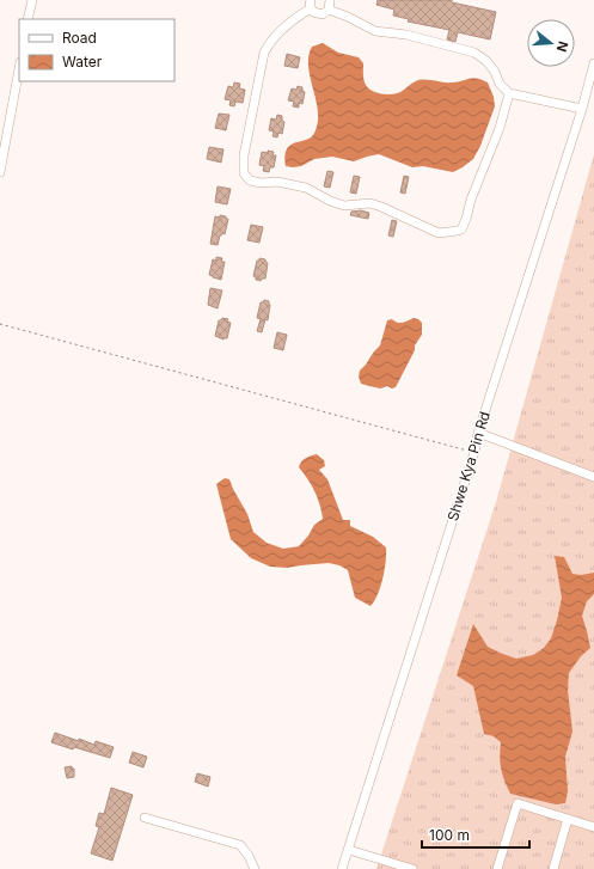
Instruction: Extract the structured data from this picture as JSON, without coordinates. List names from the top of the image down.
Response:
{
  "streets": {
    "street": ["Shwe Kya Pin Rd"]
  },
  "legend": ["Road", "Water"],
  "scale_bar": "100 m",
  "north": "right"
}
